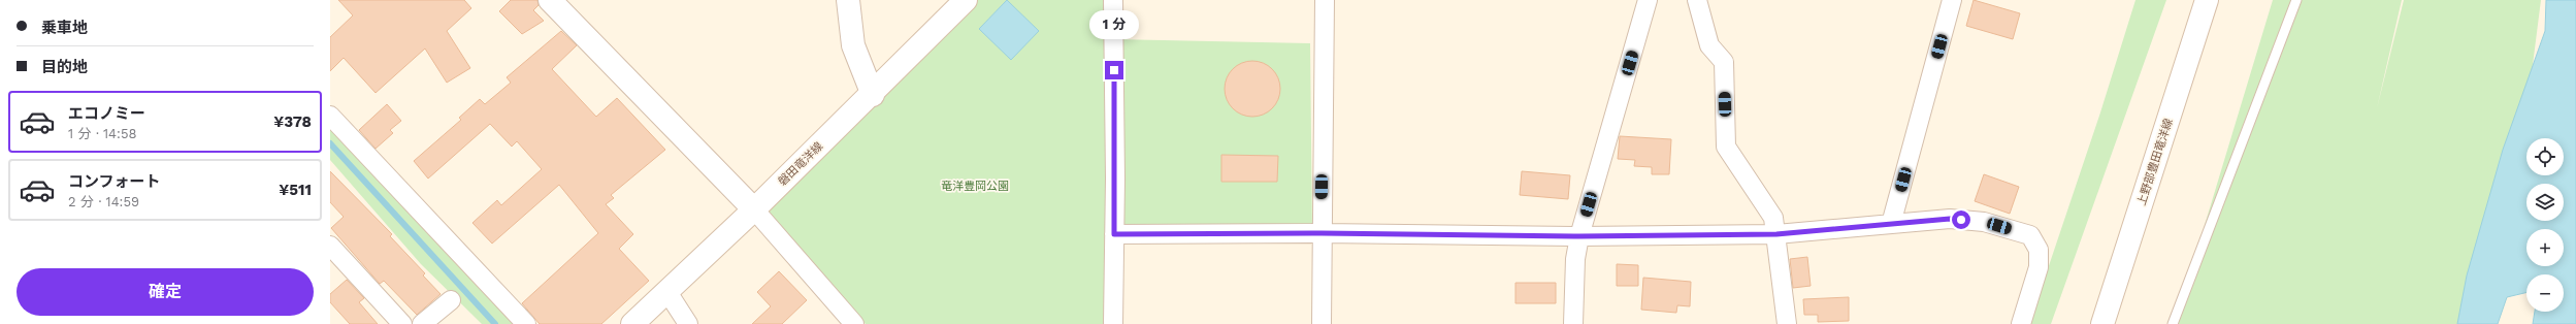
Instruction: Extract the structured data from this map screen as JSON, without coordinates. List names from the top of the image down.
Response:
{
  "streets": {
    "main road": ["上野部豊田竜洋線", "磐田竜洋線"]
  },
  "parks": ["竜洋豊岡公園"],
  "page": {
    "banner": ["乗車地", "目的地"],
    "bubble": "1 分",
    "list": [
      {
        "name": "エコノミー",
        "note": "1 分 · 14:58",
        "value": "¥378"
      },
      {
        "name": "コンフォート",
        "note": "2 分 · 14:59",
        "value": "¥511"
      }
    ],
    "map_buttons": ["+", "−"],
    "buttons": "確定"
  }
}
